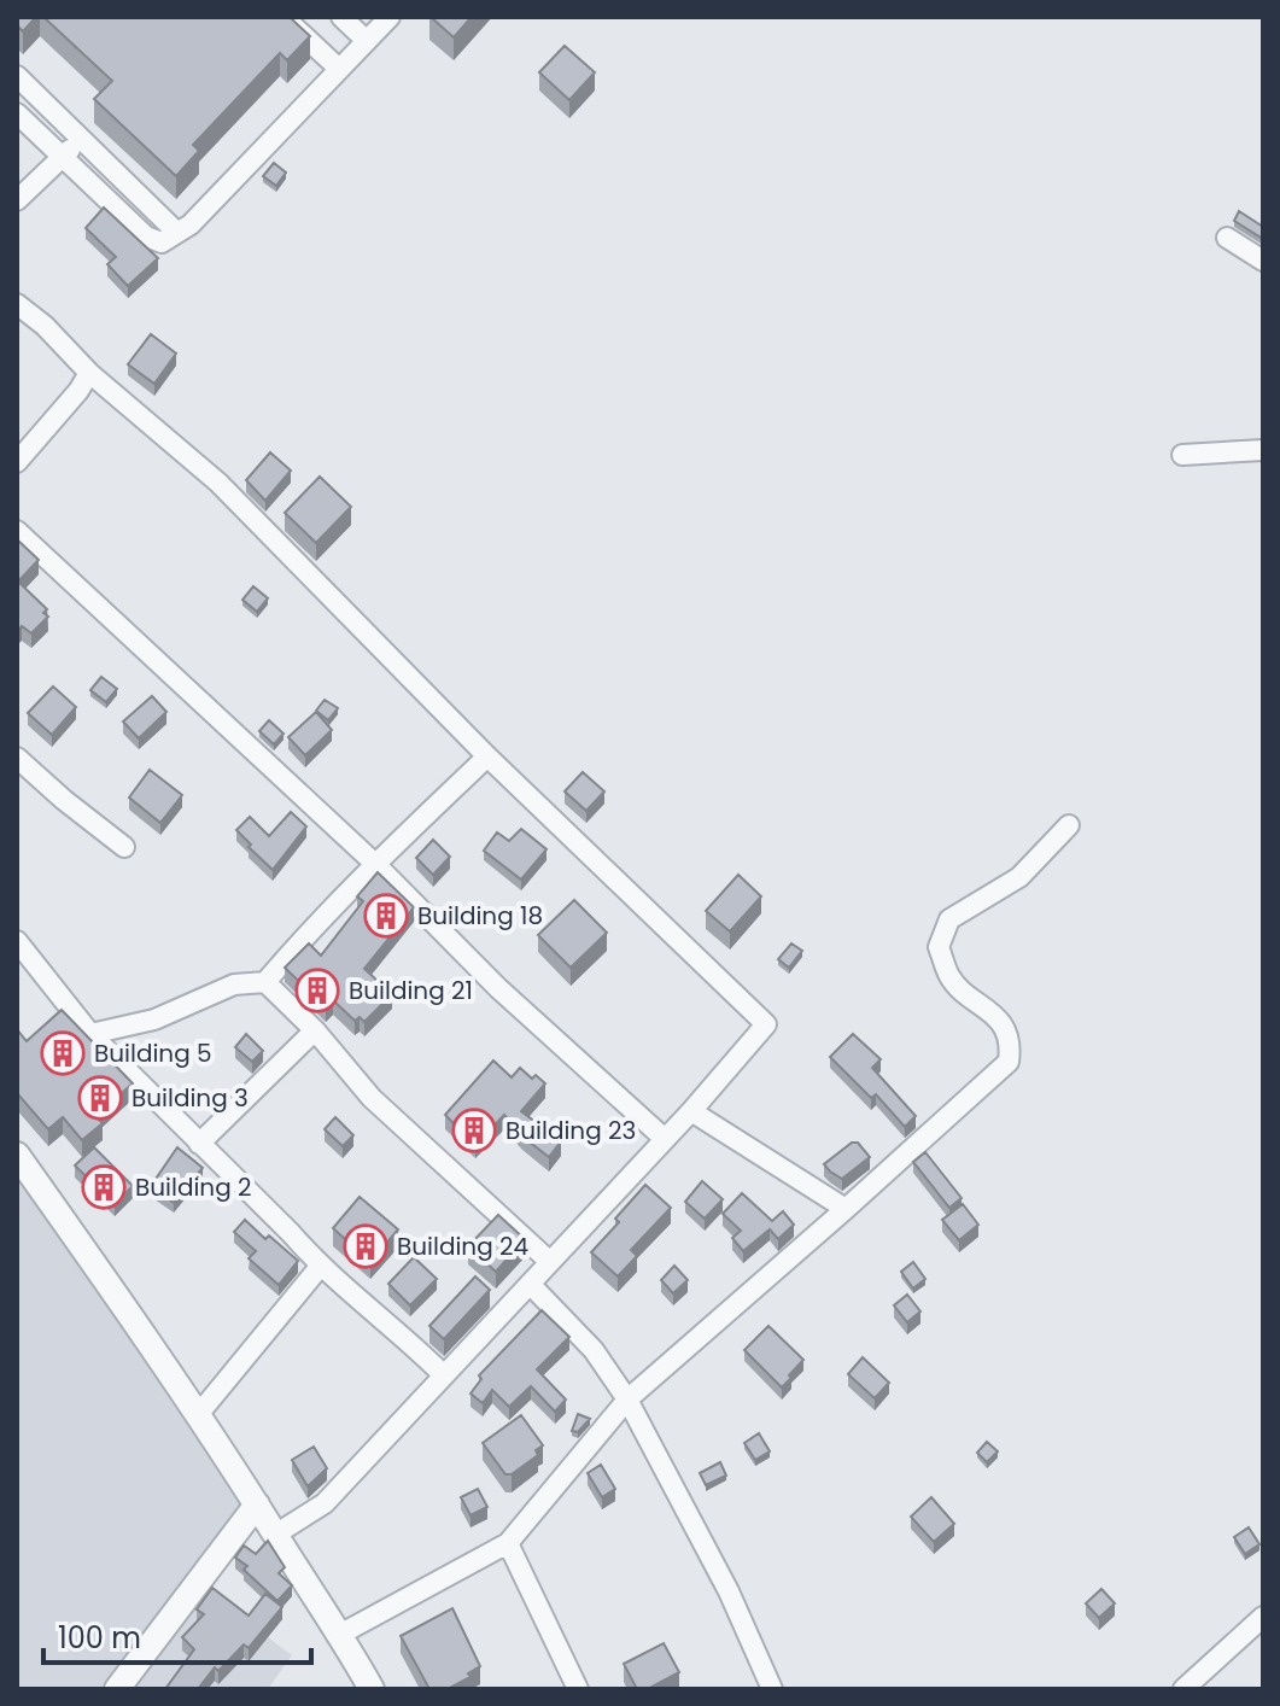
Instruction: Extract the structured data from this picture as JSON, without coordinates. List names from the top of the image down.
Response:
{
  "places": {
    "building": [
      "Building 18",
      "Building 21",
      "Building 5",
      "Building 3",
      "Building 23",
      "Building 2",
      "Building 24"
    ]
  },
  "scale_bar": "100 m"
}
